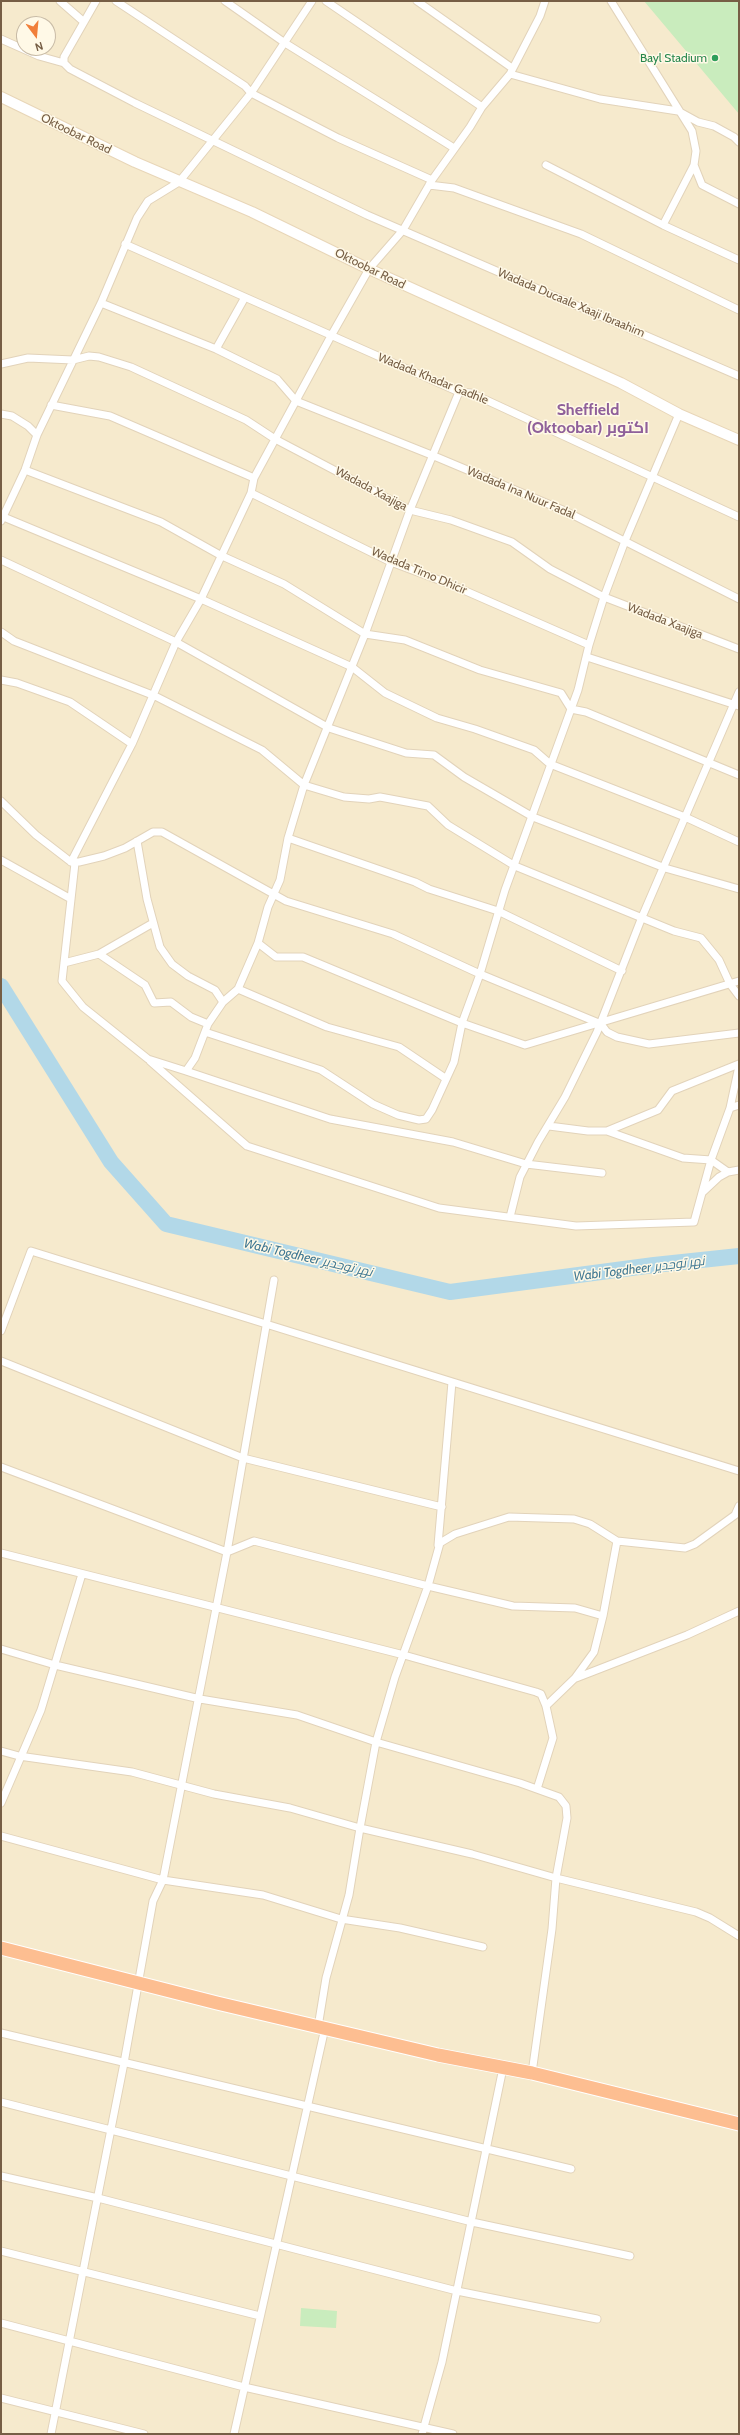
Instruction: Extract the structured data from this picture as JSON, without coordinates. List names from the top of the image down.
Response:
{
  "streets": {
    "street": [
      "Oktoobar Road",
      "Wadada Ducaale Xaaji Ibraahim",
      "Wadada Khadar Gadhle",
      "Wadada Xaajiga",
      "Wadada Ina Nuur Fadal",
      "Wadada Timo Dhicir"
    ]
  },
  "districts": ["Sheffield (Oktoobar) اكتوبر"],
  "water": ["Wabi Togdheer نهر توجدير"],
  "places": ["Bayl Stadium"],
  "north": "bottom"
}
